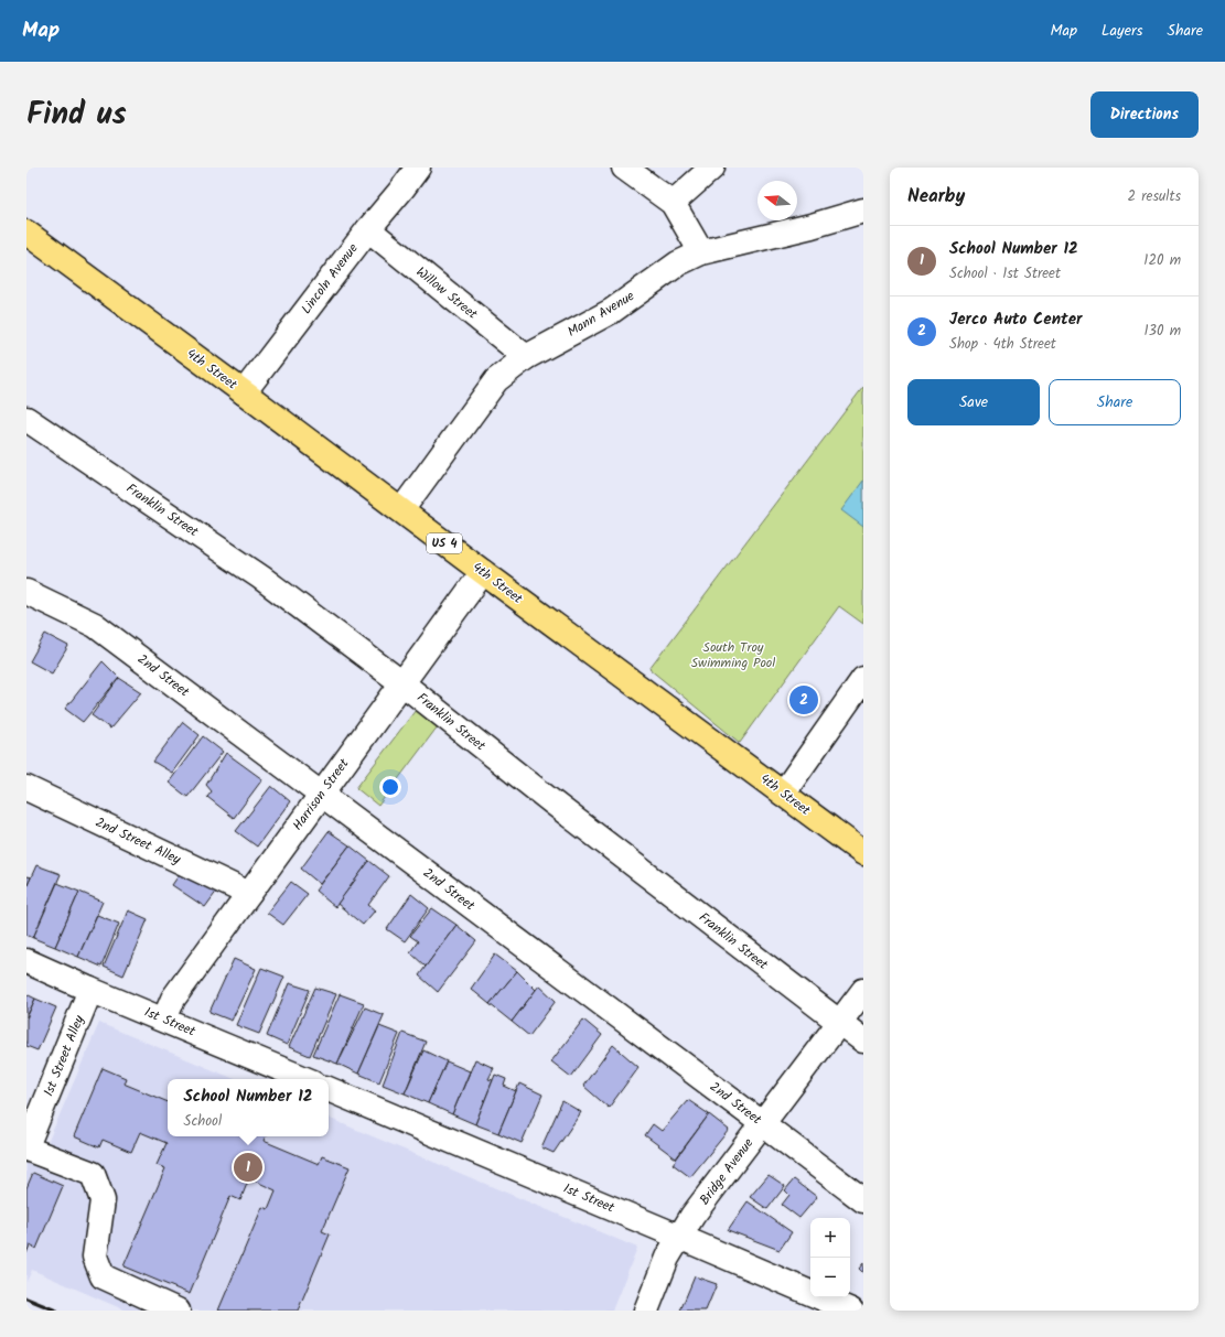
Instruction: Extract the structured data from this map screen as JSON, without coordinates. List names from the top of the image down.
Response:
{
  "streets": {
    "main road": ["4th Street", "US 4"],
    "street": [
      "Lincoln Avenue",
      "Willow Street",
      "Mann Avenue",
      "Franklin Street",
      "2nd Street",
      "Harrison Street",
      "2nd Street Alley",
      "1st Street",
      "1st Street Alley",
      "Bridge Avenue"
    ]
  },
  "crossings": [
    ["Lincoln Avenue", "Willow Street"],
    ["Lincoln Avenue", "4th Street"],
    ["Willow Street", "Mann Avenue"],
    ["Mann Avenue", "4th Street"],
    ["4th Street", "Harrison Street"],
    ["Franklin Street", "Harrison Street"],
    ["Franklin Street", "Bridge Avenue"],
    ["2nd Street", "Harrison Street"],
    ["2nd Street", "Bridge Avenue"],
    ["Harrison Street", "2nd Street Alley"],
    ["Harrison Street", "1st Street"],
    ["1st Street", "1st Street Alley"],
    ["1st Street", "Bridge Avenue"]
  ],
  "parks": ["South Troy Swimming Pool"],
  "north": "left",
  "page": {
    "header": "Map",
    "nav": ["Map", "Layers", "Share"],
    "title": "Find us",
    "buttons": [
      "Directions",
      ["Save", "Share"]
    ],
    "heading": ["Nearby", "2 results"],
    "list": [
      {
        "mark": "1",
        "name": "School Number 12",
        "note": "School · 1st Street",
        "value": "120 m"
      },
      {
        "mark": "2",
        "name": "Jerco Auto Center",
        "note": "Shop · 4th Street",
        "value": "130 m"
      }
    ],
    "pins": ["2", "1"],
    "popup": ["School Number 12", "School"],
    "map_buttons": ["+", "−"]
  }
}
